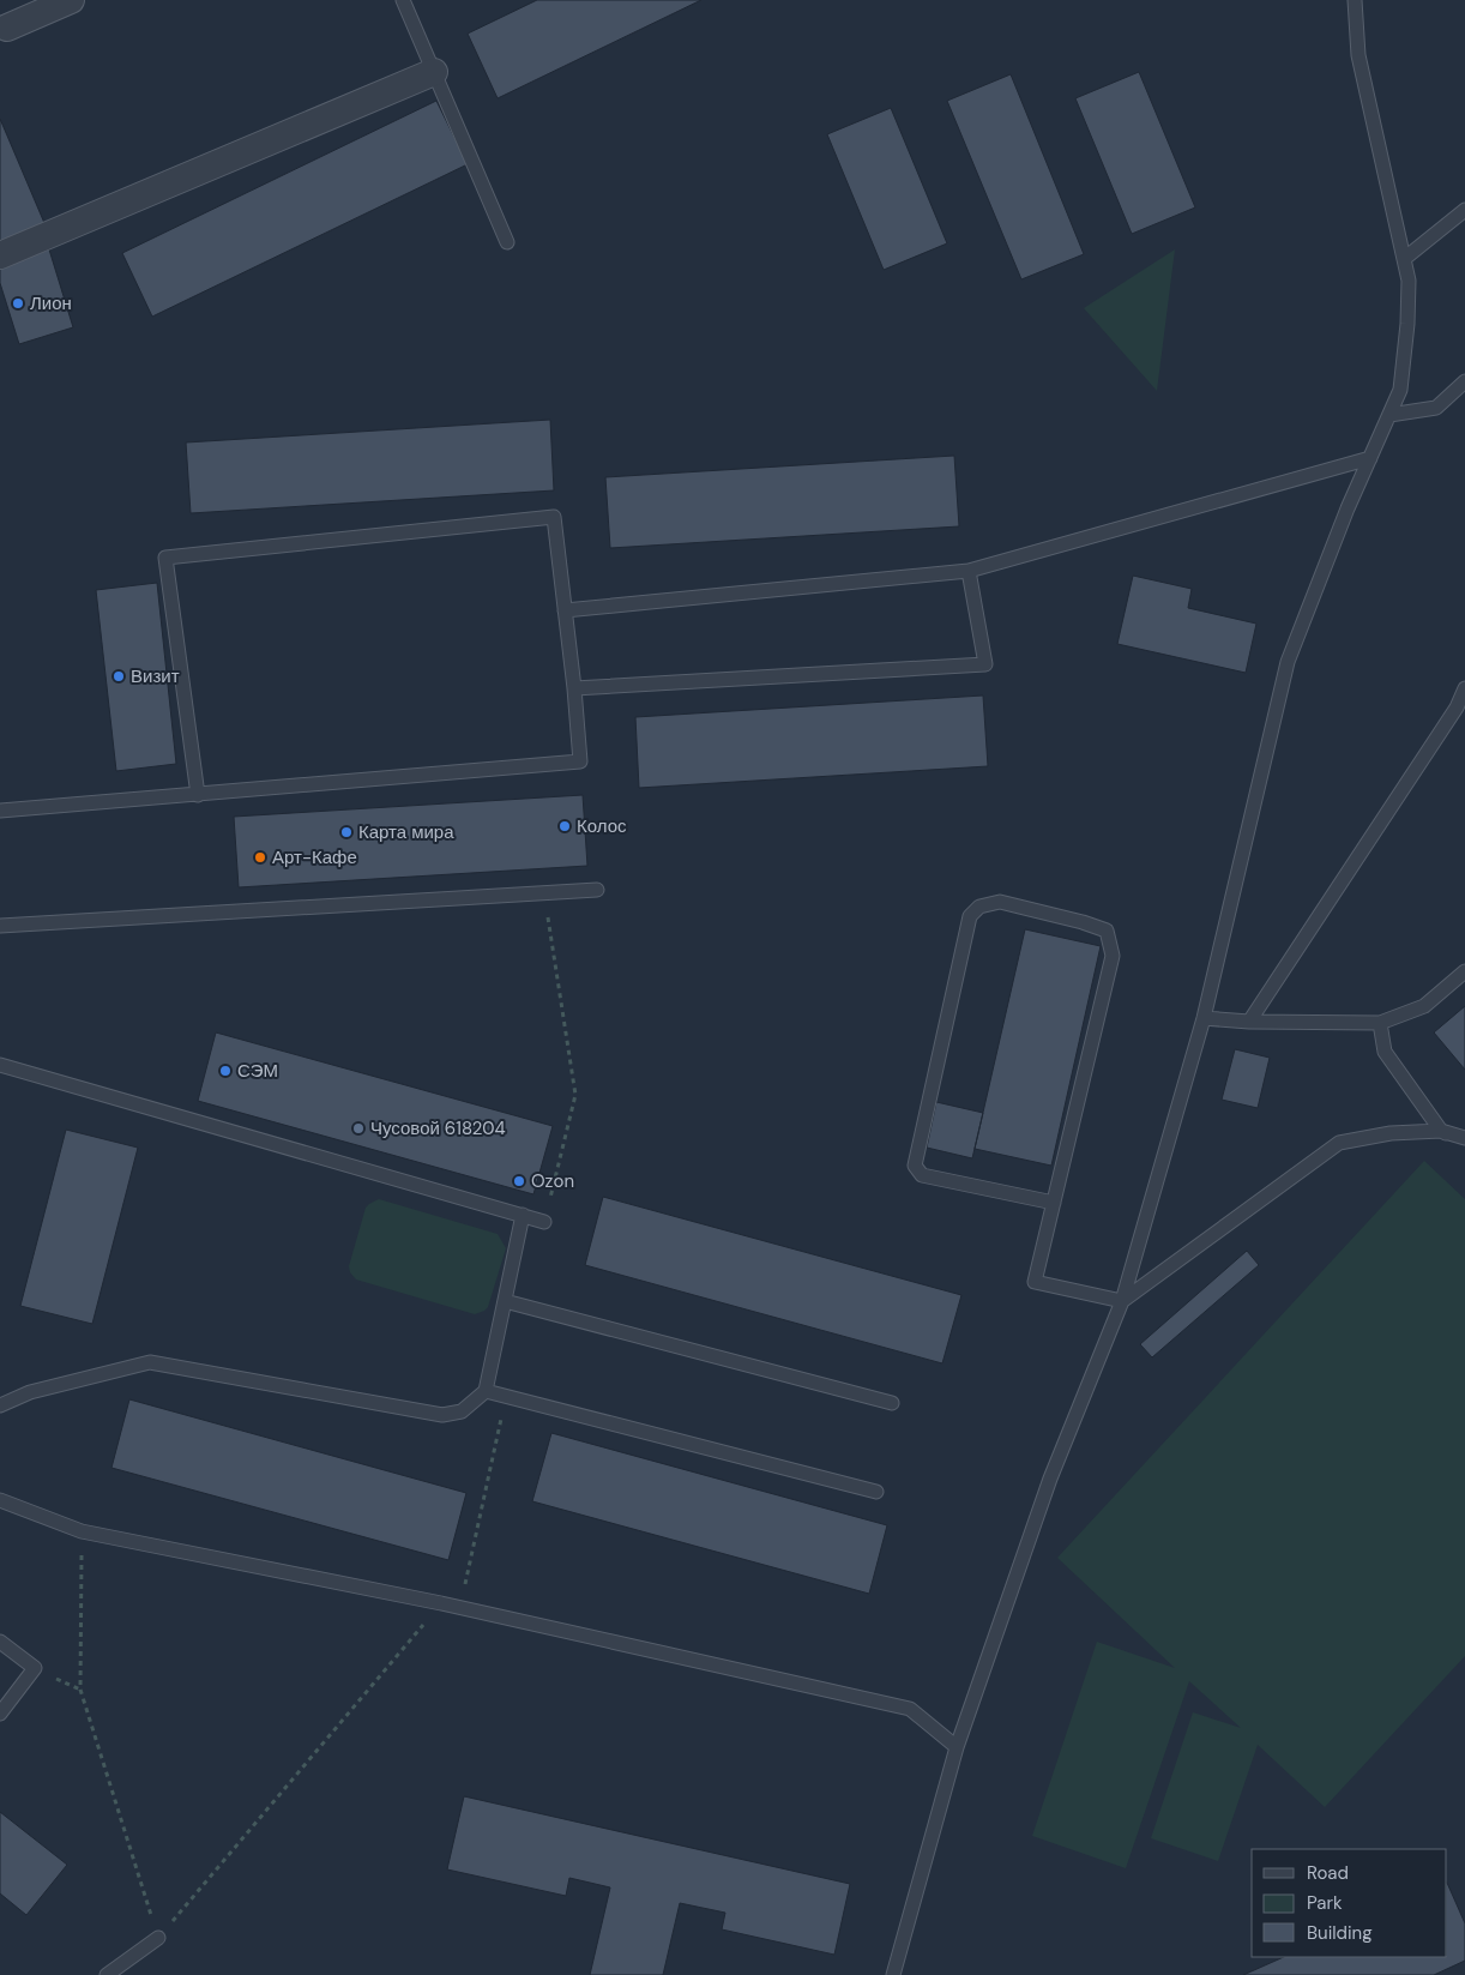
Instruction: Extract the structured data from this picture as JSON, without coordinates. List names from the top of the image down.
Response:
{
  "places": [
    "Лион",
    "Визит",
    "Колос",
    "Карта мира",
    "Арт-Кафе",
    "СЭМ",
    "Чусовой 618204",
    "Ozon"
  ],
  "legend": ["Road", "Park", "Building"]
}
